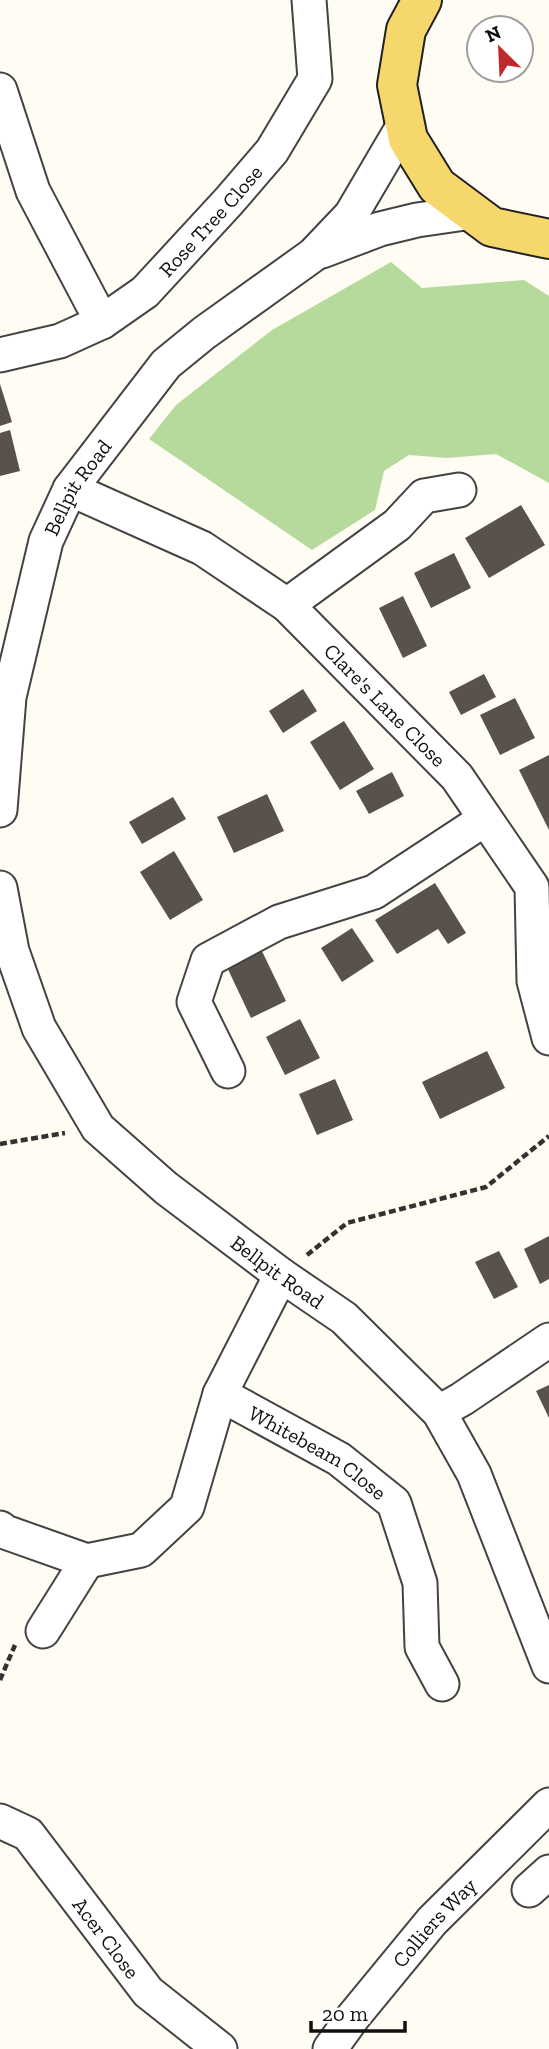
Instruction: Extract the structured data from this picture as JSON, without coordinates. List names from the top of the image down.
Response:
{
  "streets": {
    "street": [
      "Rose Tree Close",
      "Bellpit Road",
      "Clare's Lane Close",
      "Whitebeam Close",
      "Colliers Way",
      "Acer Close"
    ]
  },
  "crossings": [
    ["Bellpit Road", "Clare's Lane Close"],
    ["Bellpit Road", "Whitebeam Close"]
  ],
  "scale_bar": "20 m",
  "north": "top left"
}
